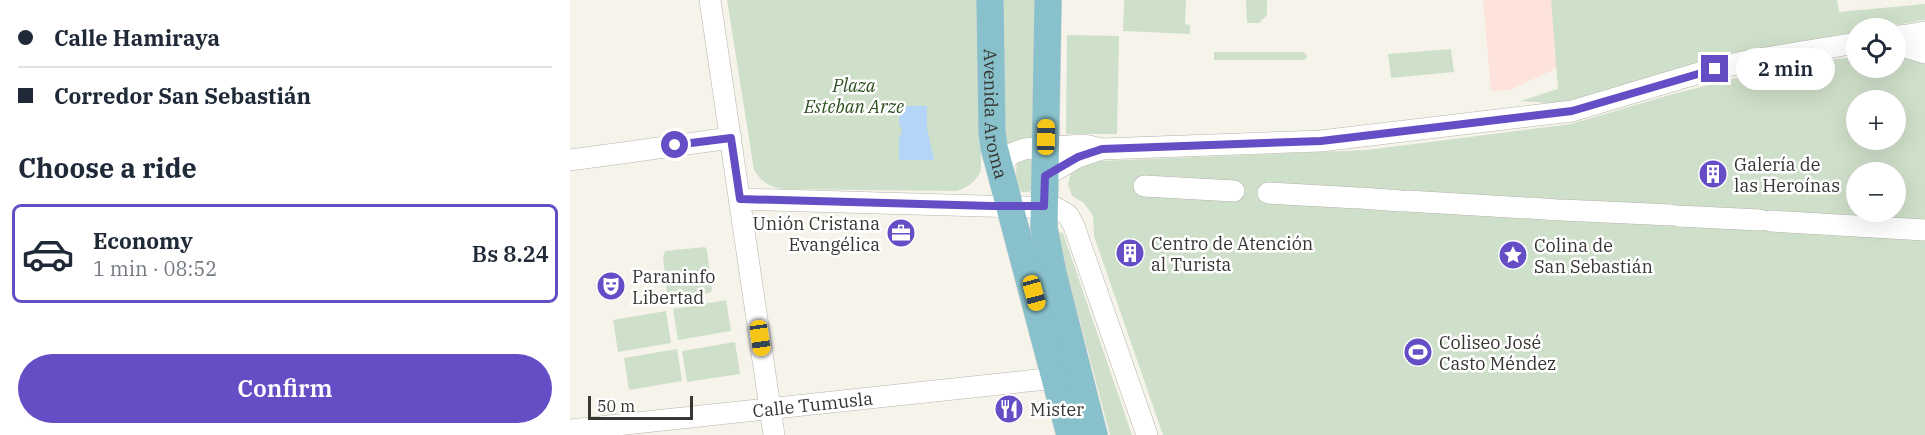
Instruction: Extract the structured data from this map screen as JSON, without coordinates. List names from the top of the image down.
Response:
{
  "streets": {
    "main road": ["Avenida Aroma"],
    "street": ["Calle Tumusla"]
  },
  "crossings": [
    ["Avenida Aroma", "Calle Tumusla"]
  ],
  "parks": ["Plaza Esteban Arze"],
  "places": {
    "building": ["Galería de las Heroínas", "Centro de Atención al Turista"],
    "office": ["Unión Cristana Evangélica"],
    "place": ["Colina de San Sebastián"],
    "theatre": ["Paraninfo Libertad"],
    "sports": ["Coliseo José Casto Méndez"],
    "restaurant": ["Mister"]
  },
  "scale_bar": "50 m",
  "page": {
    "banner": ["Calle Hamiraya", "Corredor San Sebastián"],
    "map_buttons": ["+", "−"],
    "bubble": "2 min",
    "heading": "Choose a ride",
    "list": [
      {
        "name": "Economy",
        "note": "1 min · 08:52",
        "value": "Bs 8.24"
      }
    ],
    "buttons": "Confirm",
    "scale": "50 m"
  }
}
